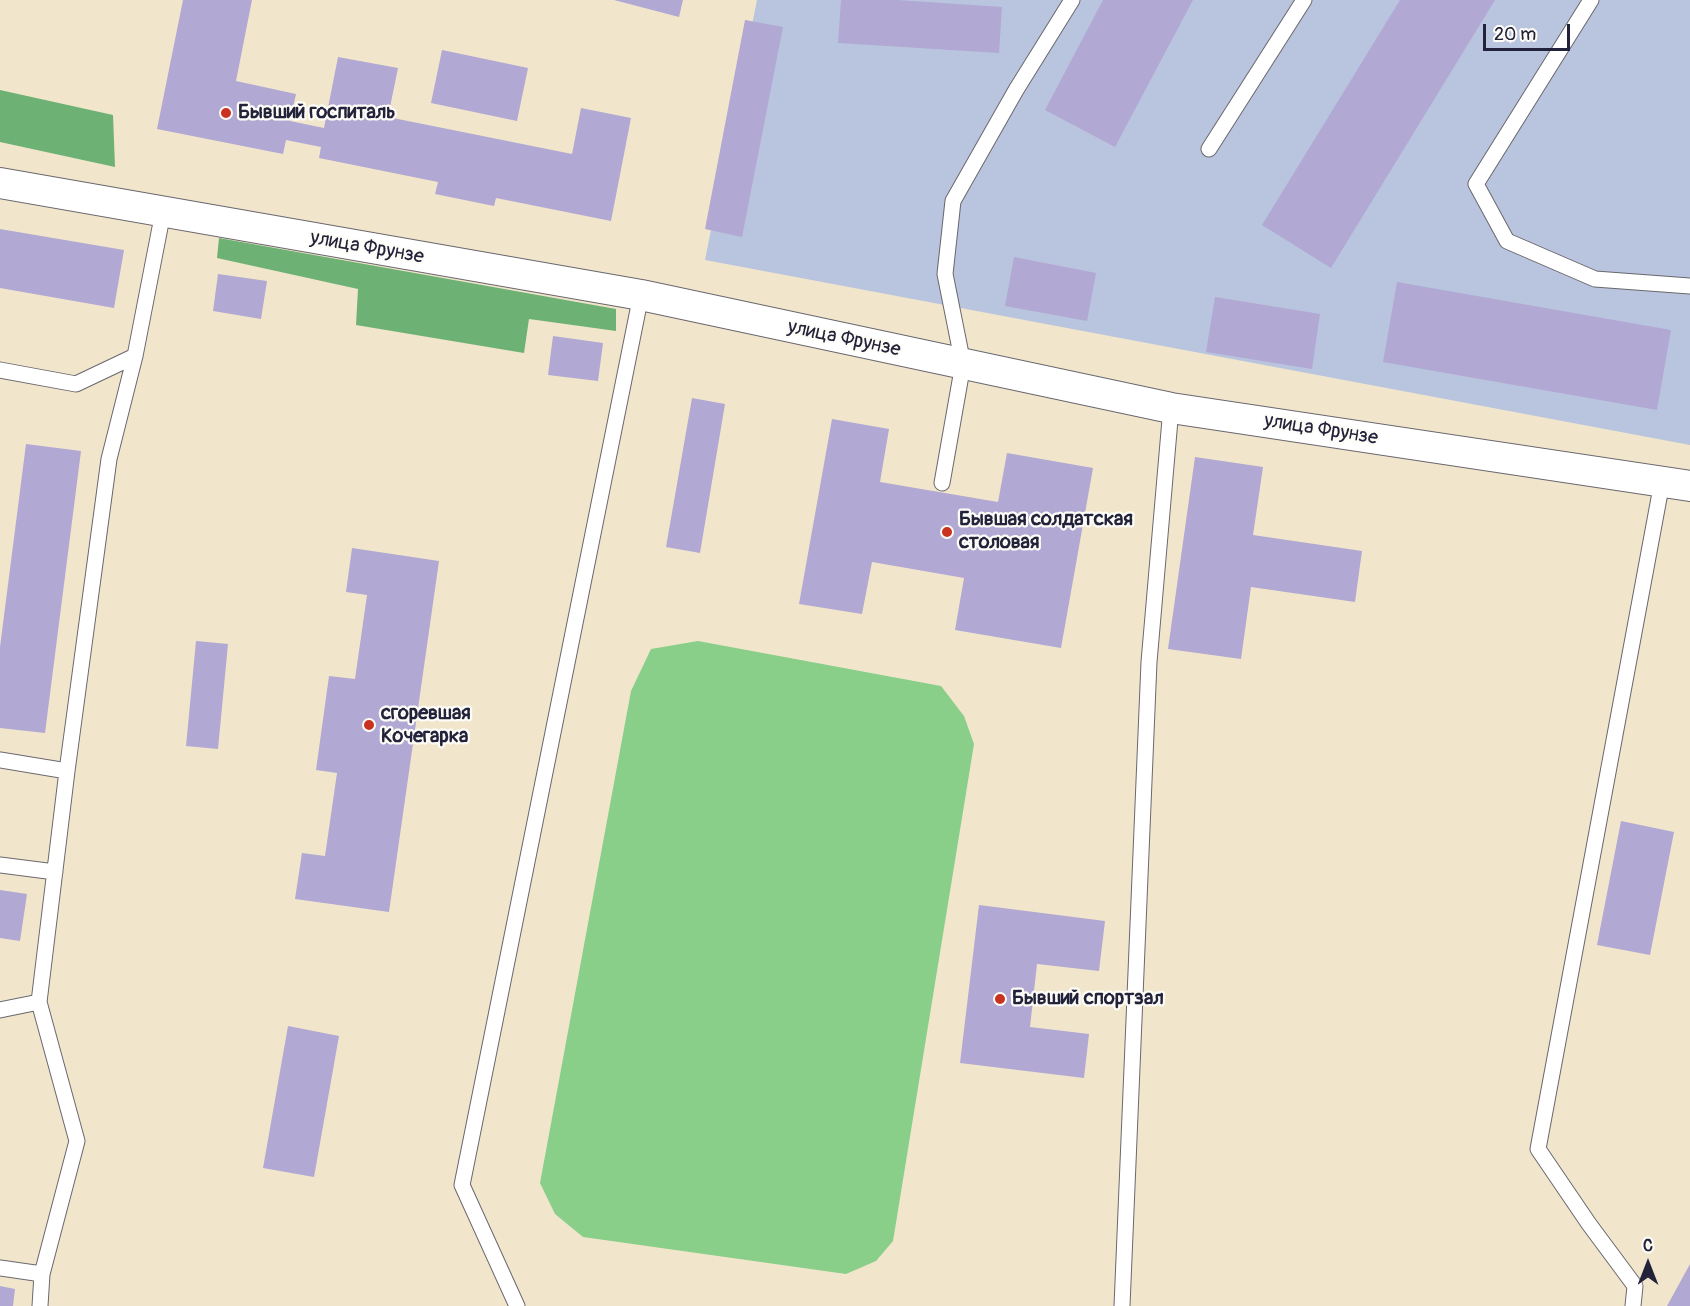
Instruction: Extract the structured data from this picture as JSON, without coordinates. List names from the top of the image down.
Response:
{
  "streets": {
    "street": ["улица Фрунзе"]
  },
  "places": [
    "Бывший госпиталь",
    "Бывшая солдатская столовая",
    "сгоревшая Кочегарка",
    "Бывший спортзал"
  ],
  "scale_bar": "20 m",
  "north": "top"
}
